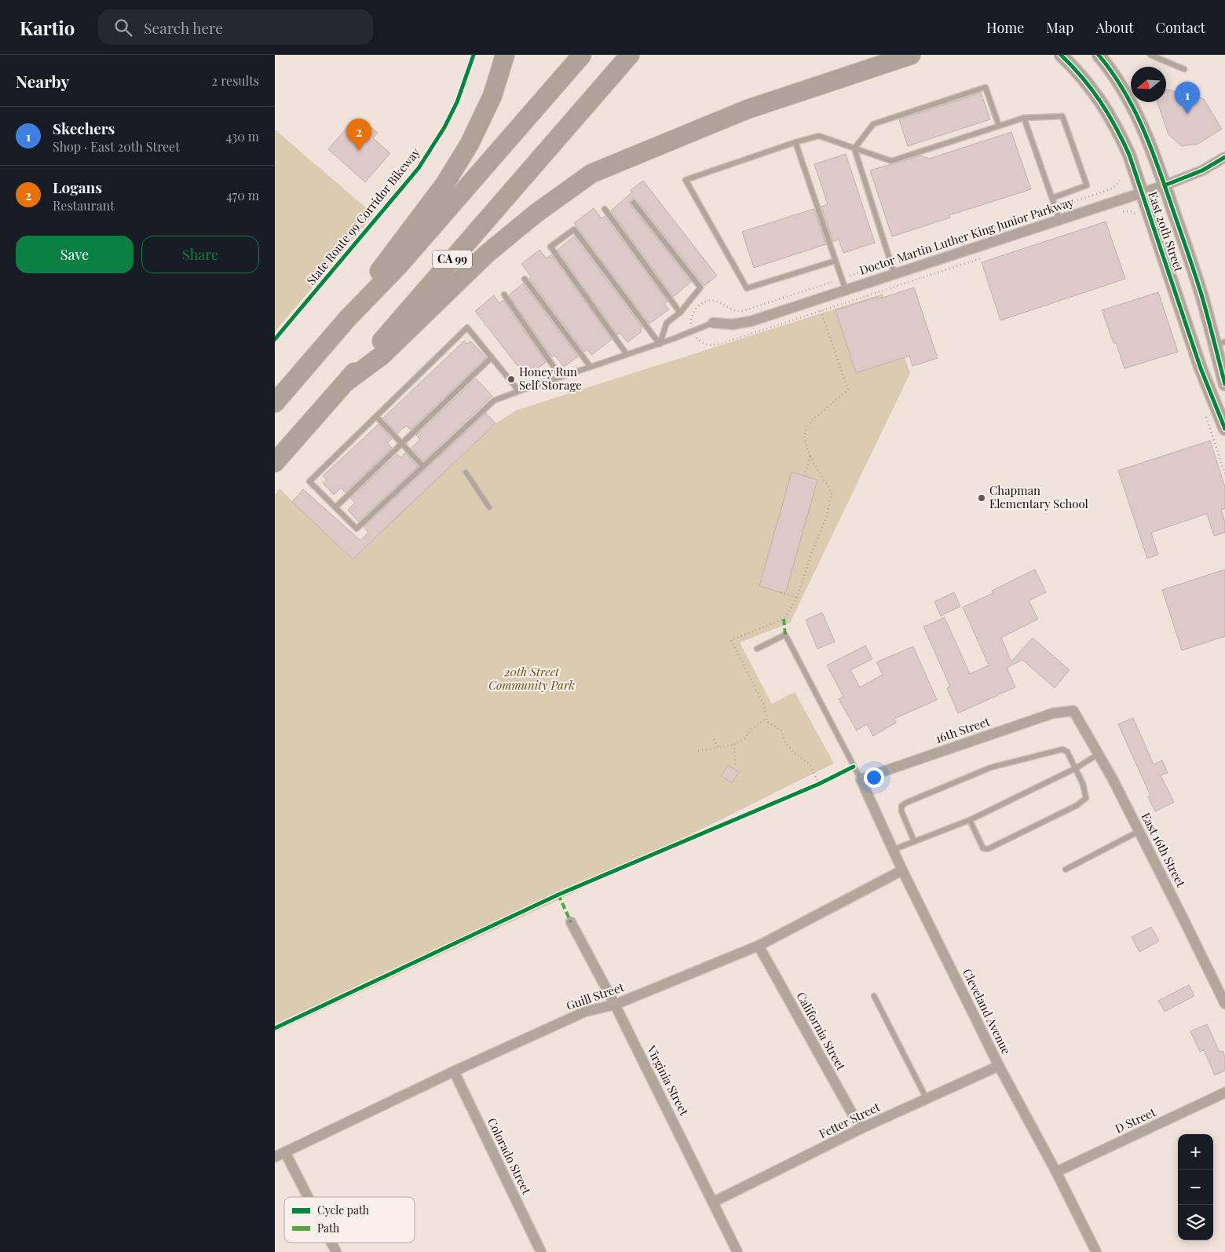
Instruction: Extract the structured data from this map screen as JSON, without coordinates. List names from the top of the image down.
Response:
{
  "streets": {
    "highway": ["CA 99"],
    "street": [
      "East 20th Street",
      "Doctor Martin Luther King Junior Parkway",
      "16th Street",
      "East 16th Street",
      "Guill Street",
      "Cleveland Avenue",
      "California Street",
      "Virginia Street",
      "Fetter Street",
      "D Street",
      "Colorado Street"
    ],
    "cycle path": ["State Route 99 Corridor Bikeway"]
  },
  "crossings": [
    ["East 20th Street", "Doctor Martin Luther King Junior Parkway"],
    ["16th Street", "East 16th Street"],
    ["16th Street", "Cleveland Avenue"],
    ["Guill Street", "Cleveland Avenue"],
    ["Guill Street", "California Street"],
    ["Guill Street", "Virginia Street"],
    ["Guill Street", "Colorado Street"],
    ["Cleveland Avenue", "Fetter Street"],
    ["Cleveland Avenue", "D Street"],
    ["California Street", "Fetter Street"],
    ["Virginia Street", "Fetter Street"]
  ],
  "parks": ["20th Street Community Park"],
  "places": ["Honey Run Self Storage", "Chapman Elementary School"],
  "legend": ["Cycle path", "Path"],
  "north": "left",
  "page": {
    "header": "Kartio",
    "search": "Search here",
    "nav": [
      "Home",
      "Map",
      "About",
      "Contact"
    ],
    "heading": ["Nearby", "2 results"],
    "pins": ["1", "2"],
    "list": [
      {
        "mark": "1",
        "name": "Skechers",
        "note": "Shop · East 20th Street",
        "value": "430 m"
      },
      {
        "mark": "2",
        "name": "Logans",
        "note": "Restaurant",
        "value": "470 m"
      }
    ],
    "buttons": ["Save", "Share"],
    "map_buttons": ["+", "−"]
  }
}
